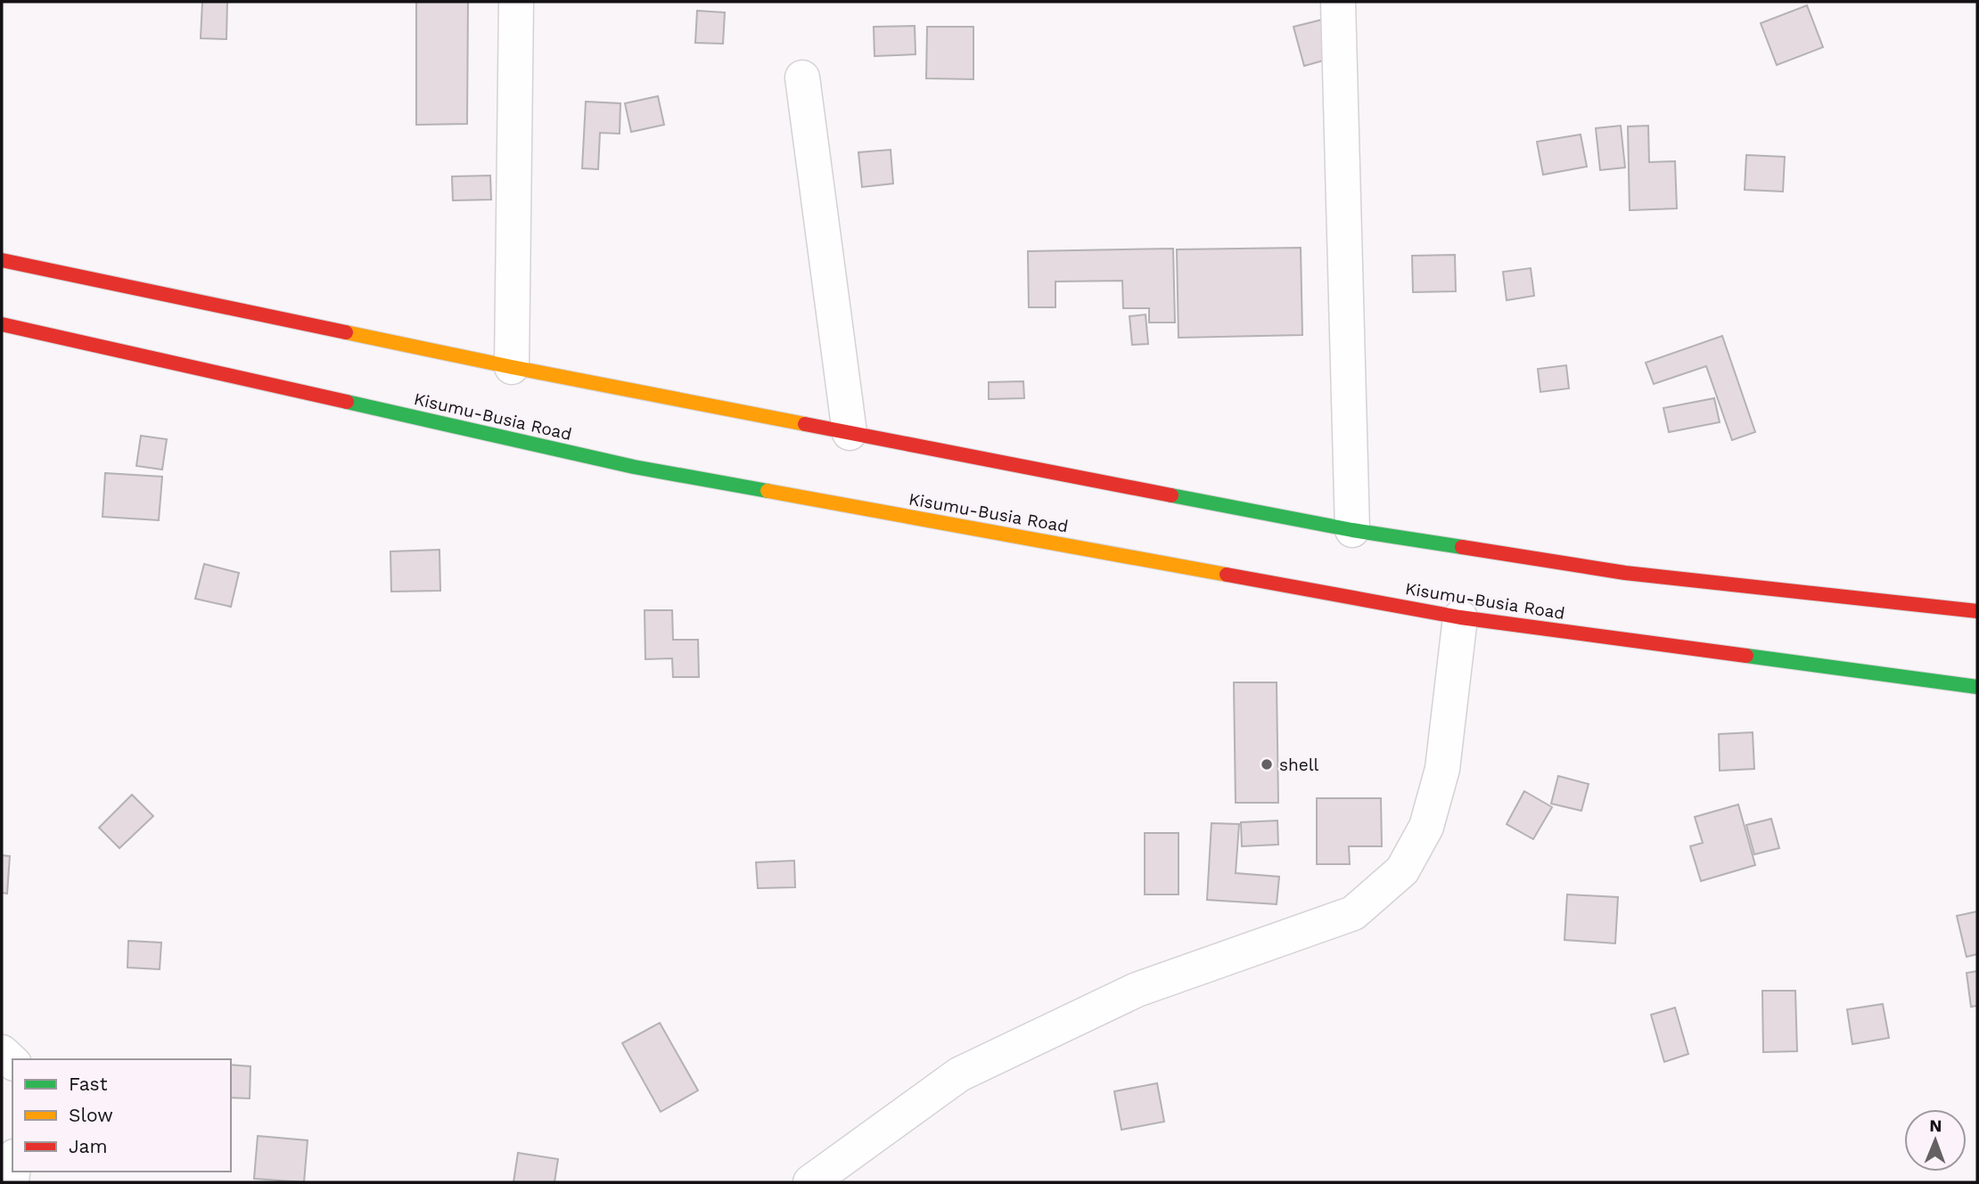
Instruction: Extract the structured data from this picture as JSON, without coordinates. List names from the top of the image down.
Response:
{
  "streets": {
    "main road": ["Kisumu-Busia Road"]
  },
  "places": ["shell"],
  "legend": ["Fast", "Slow", "Jam"],
  "north": "top"
}
